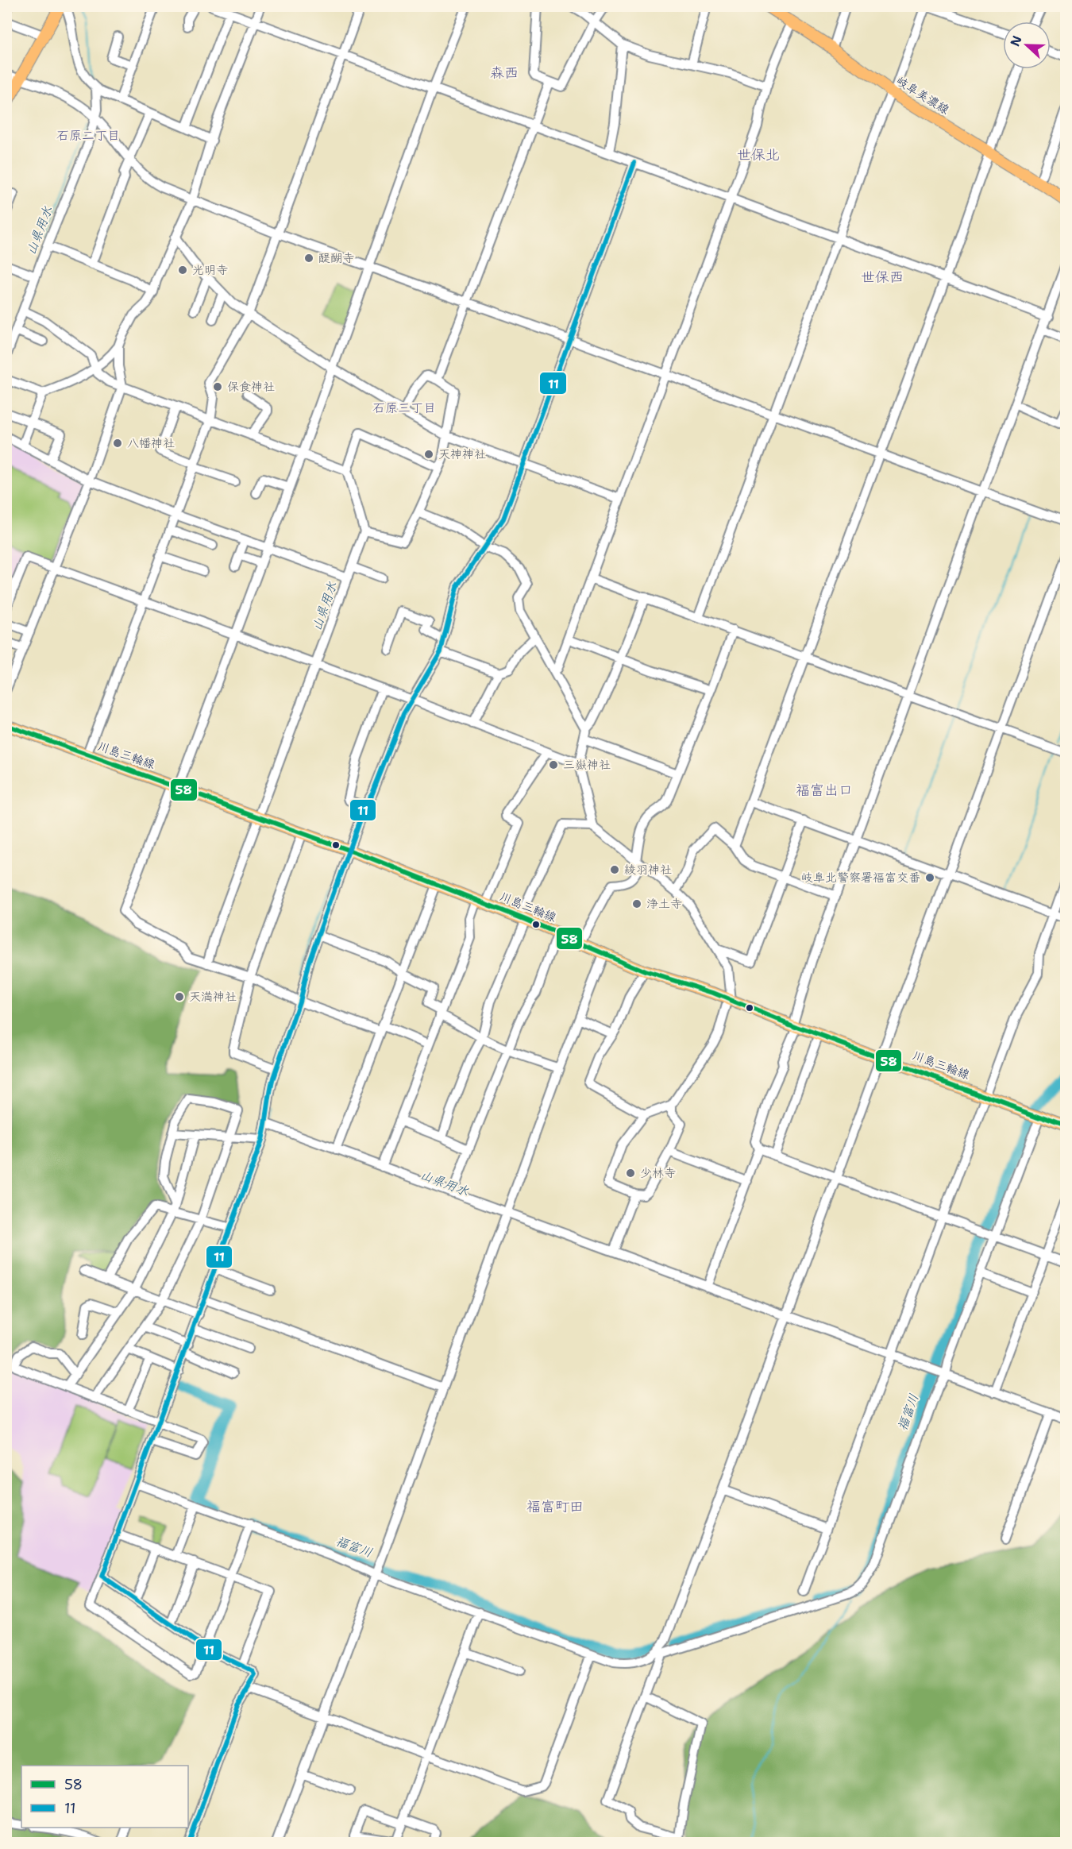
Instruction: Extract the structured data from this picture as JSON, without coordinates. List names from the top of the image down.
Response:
{
  "streets": {
    "main road": ["岐阜美濃線", "川島三輪線"]
  },
  "districts": [
    "森西",
    "石原二丁目",
    "世保北",
    "世保西",
    "石原三丁目",
    "福富出口",
    "福富町田"
  ],
  "water": ["山県用水", "福富川"],
  "places": [
    "醍醐寺",
    "光明寺",
    "保食神社",
    "八幡神社",
    "天神神社",
    "三嶽神社",
    "綾羽神社",
    "岐阜北警察署福富交番",
    "浄土寺",
    "天満神社",
    "少林寺"
  ],
  "lines": ["transit line 11", "transit line 58"],
  "legend": ["58", "11"],
  "north": "left"
}
